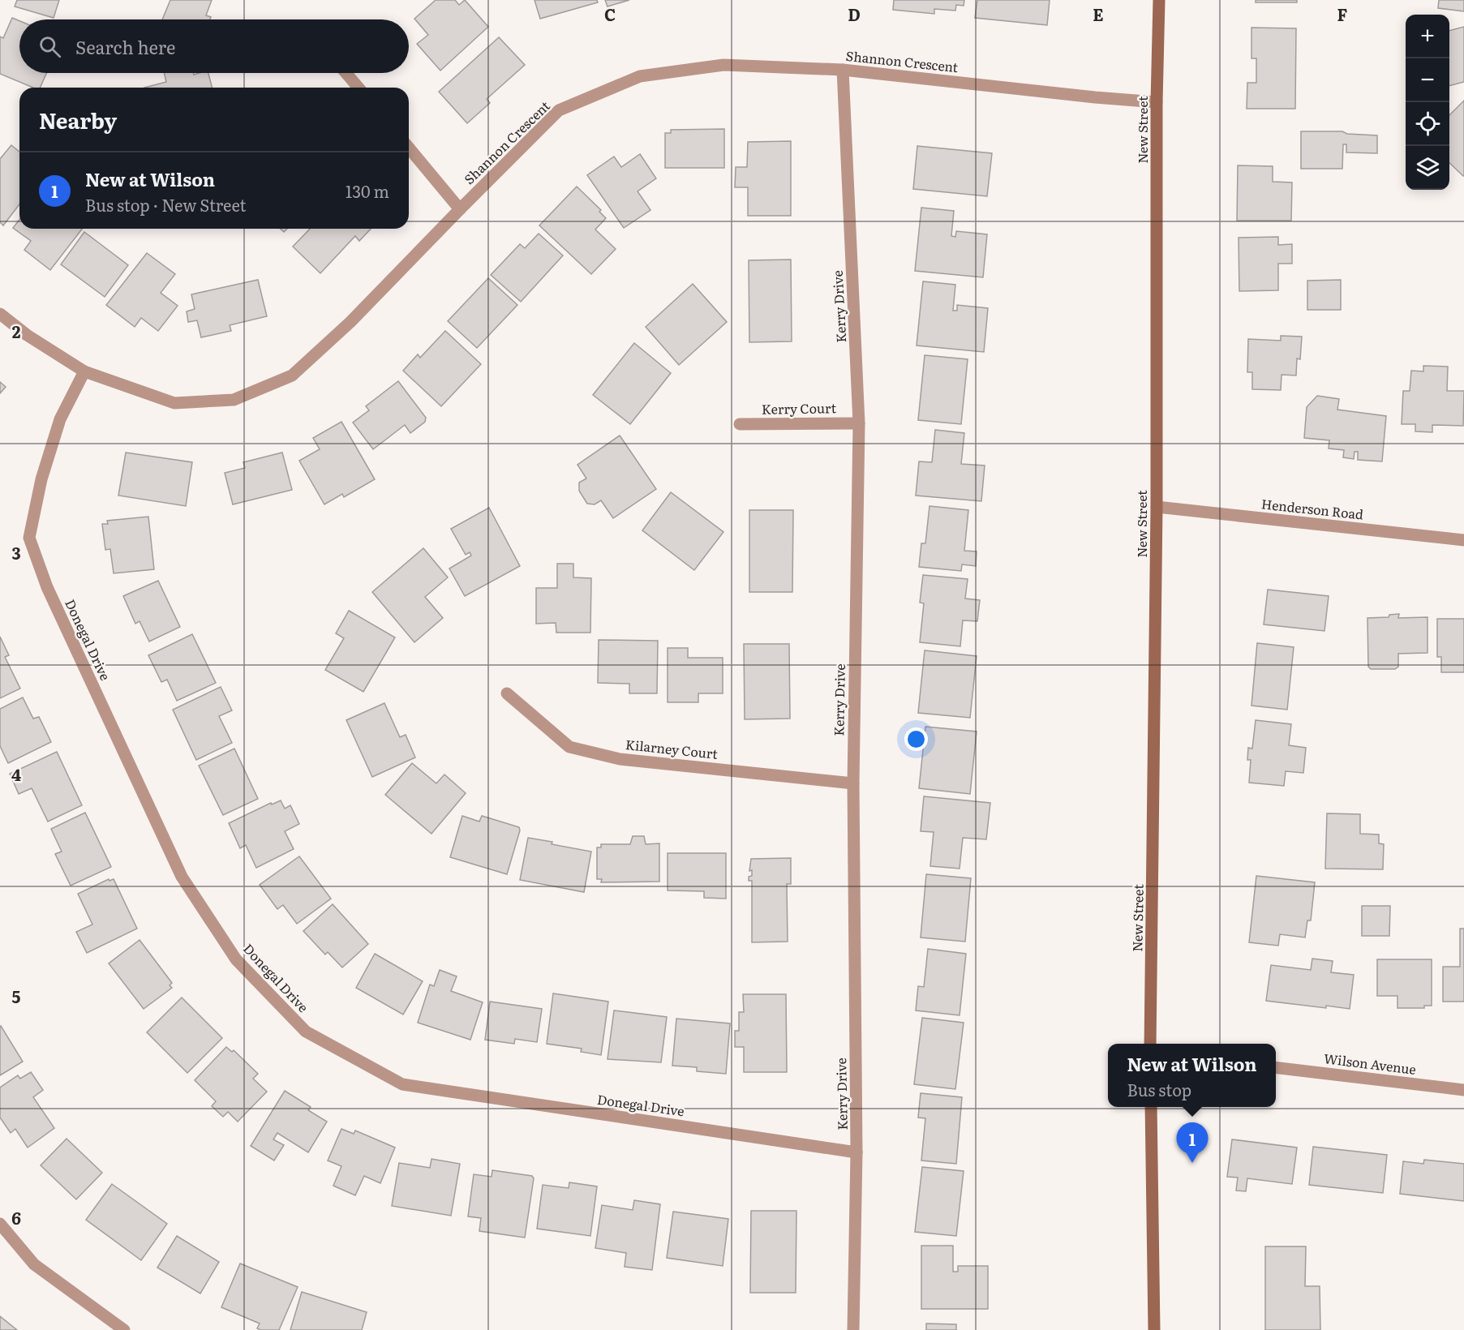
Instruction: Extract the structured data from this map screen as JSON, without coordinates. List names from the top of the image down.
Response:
{
  "streets": {
    "main road": ["New Street"],
    "street": [
      "Shannon Crescent",
      "Kerry Drive",
      "Kerry Court",
      "Henderson Road",
      "Donegal Drive",
      "Kilarney Court",
      "Wilson Avenue"
    ]
  },
  "crossings": [
    ["Shannon Crescent", "New Street"],
    ["Shannon Crescent", "Kerry Drive"],
    ["Shannon Crescent", "Donegal Drive"],
    ["New Street", "Henderson Road"],
    ["Kerry Drive", "Kerry Court"],
    ["Kerry Drive", "Donegal Drive"],
    ["Kerry Drive", "Kilarney Court"]
  ],
  "page": {
    "map_buttons": ["+", "−"],
    "search": "Search here",
    "heading": "Nearby",
    "list": [
      {
        "mark": "1",
        "name": "New at Wilson",
        "note": "Bus stop · New Street",
        "value": "130 m"
      }
    ],
    "popup": ["New at Wilson", "Bus stop"],
    "pins": "1"
  },
  "grid": {
    "columns": [
      "C",
      "D",
      "E",
      "F"
    ],
    "rows": [
      "2",
      "3",
      "4",
      "5",
      "6"
    ]
  }
}
